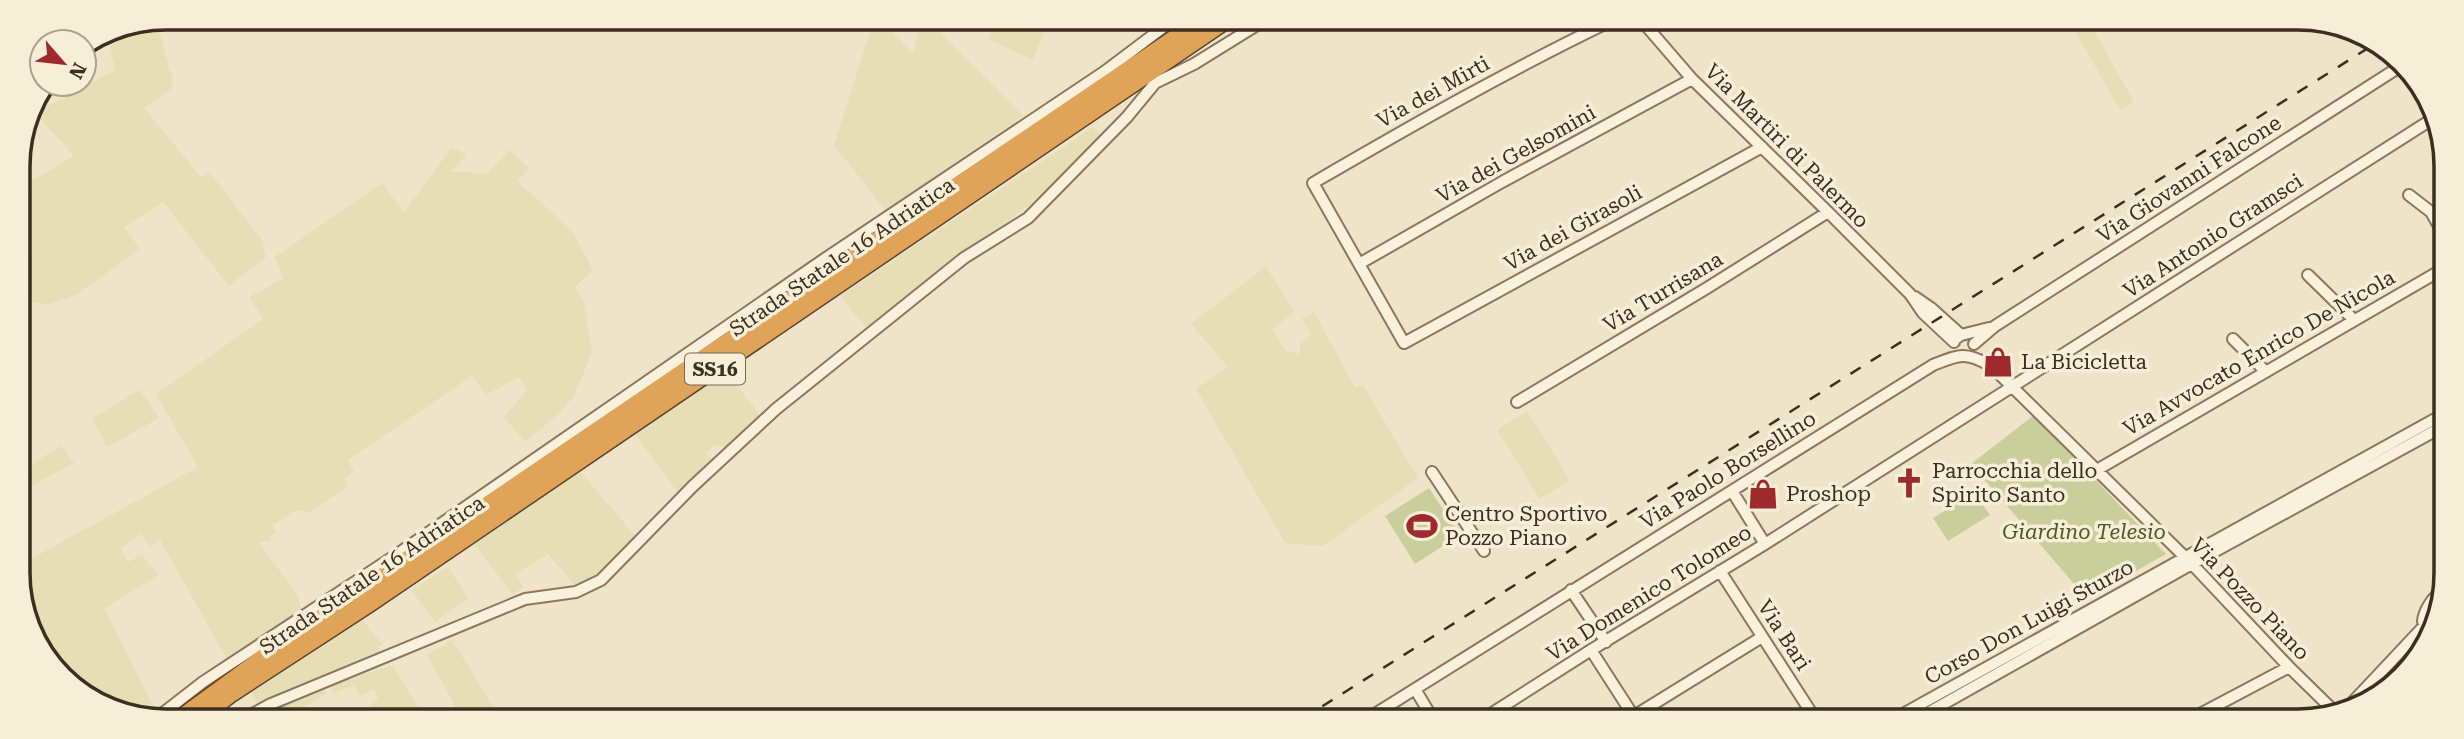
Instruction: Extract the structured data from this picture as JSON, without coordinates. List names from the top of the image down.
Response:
{
  "streets": {
    "highway": ["Strada Statale 16 Adriatica", "SS16"],
    "street": [
      "Via dei Mirti",
      "Via Martiri di Palermo",
      "Via dei Gelsomini",
      "Via Giovanni Falcone",
      "Via dei Girasoli",
      "Via Antonio Gramsci",
      "Via Turrisana",
      "Via Avvocato Enrico De Nicola",
      "Via Paolo Borsellino",
      "Via Domenico Tolomeo",
      "Via Pozzo Piano",
      "Corso Don Luigi Sturzo",
      "Via Bari"
    ]
  },
  "crossings": [
    ["Via dei Mirti", "Via dei Gelsomini"],
    ["Via dei Mirti", "Via dei Girasoli"],
    ["Via Martiri di Palermo", "Via dei Gelsomini"],
    ["Via Martiri di Palermo", "Via dei Girasoli"],
    ["Via Martiri di Palermo", "Via Turrisana"],
    ["Via Martiri di Palermo", "Via Pozzo Piano"],
    ["Via dei Gelsomini", "Via dei Girasoli"],
    ["Via Giovanni Falcone", "Via Paolo Borsellino"],
    ["Via Giovanni Falcone", "Via Pozzo Piano"],
    ["Via Antonio Gramsci", "Via Domenico Tolomeo"],
    ["Via Antonio Gramsci", "Via Pozzo Piano"],
    ["Via Avvocato Enrico De Nicola", "Via Pozzo Piano"],
    ["Via Paolo Borsellino", "Via Pozzo Piano"],
    ["Via Domenico Tolomeo", "Via Pozzo Piano"],
    ["Via Domenico Tolomeo", "Via Bari"],
    ["Via Pozzo Piano", "Corso Don Luigi Sturzo"]
  ],
  "parks": ["Giardino Telesio"],
  "places": {
    "shop": ["La Bicicletta", "Proshop"],
    "church": ["Parrocchia dello Spirito Santo"],
    "sports": ["Centro Sportivo Pozzo Piano"]
  },
  "north": "bottom right"
}
